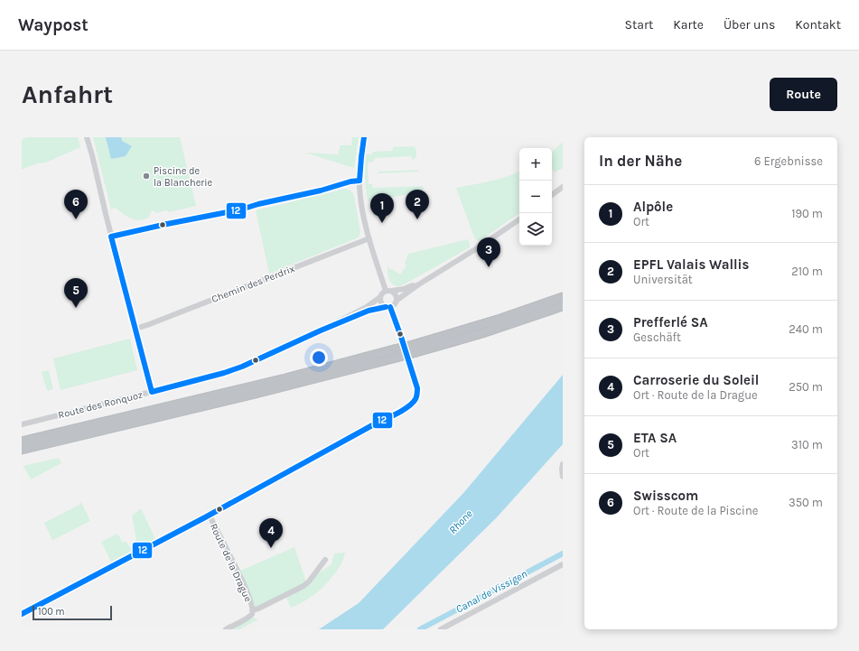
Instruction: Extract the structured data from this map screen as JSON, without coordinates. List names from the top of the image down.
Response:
{
  "streets": {
    "street": ["Chemin des Perdrix", "Route des Ronquoz", "Route de la Drague"]
  },
  "crossings": [
    ["Route des Ronquoz", "Route de la Drague"]
  ],
  "water": ["Rhone", "Canal de Vissigen"],
  "places": ["Piscine de la Blancherie"],
  "lines": ["transit line 12"],
  "scale_bar": "100 m",
  "page": {
    "header": "Waypost",
    "nav": [
      "Start",
      "Karte",
      "Über uns",
      "Kontakt"
    ],
    "buttons": "Route",
    "title": "Anfahrt",
    "heading": ["In der Nähe", "6 Ergebnisse"],
    "map_buttons": ["+", "−"],
    "list": [
      {
        "mark": "1",
        "name": "Alpôle",
        "note": "Ort",
        "value": "190 m"
      },
      {
        "mark": "2",
        "name": "EPFL Valais Wallis",
        "note": "Universität",
        "value": "210 m"
      },
      {
        "mark": "3",
        "name": "Prefferlé SA",
        "note": "Geschäft",
        "value": "240 m"
      },
      {
        "mark": "4",
        "name": "Carroserie du Soleil",
        "note": "Ort · Route de la Drague",
        "value": "250 m"
      },
      {
        "mark": "5",
        "name": "ETA SA",
        "note": "Ort",
        "value": "310 m"
      },
      {
        "mark": "6",
        "name": "Swisscom",
        "note": "Ort · Route de la Piscine",
        "value": "350 m"
      }
    ],
    "pins": [
      "2",
      "6",
      "1",
      "3",
      "5",
      "4"
    ],
    "scale": "100 m"
  }
}
